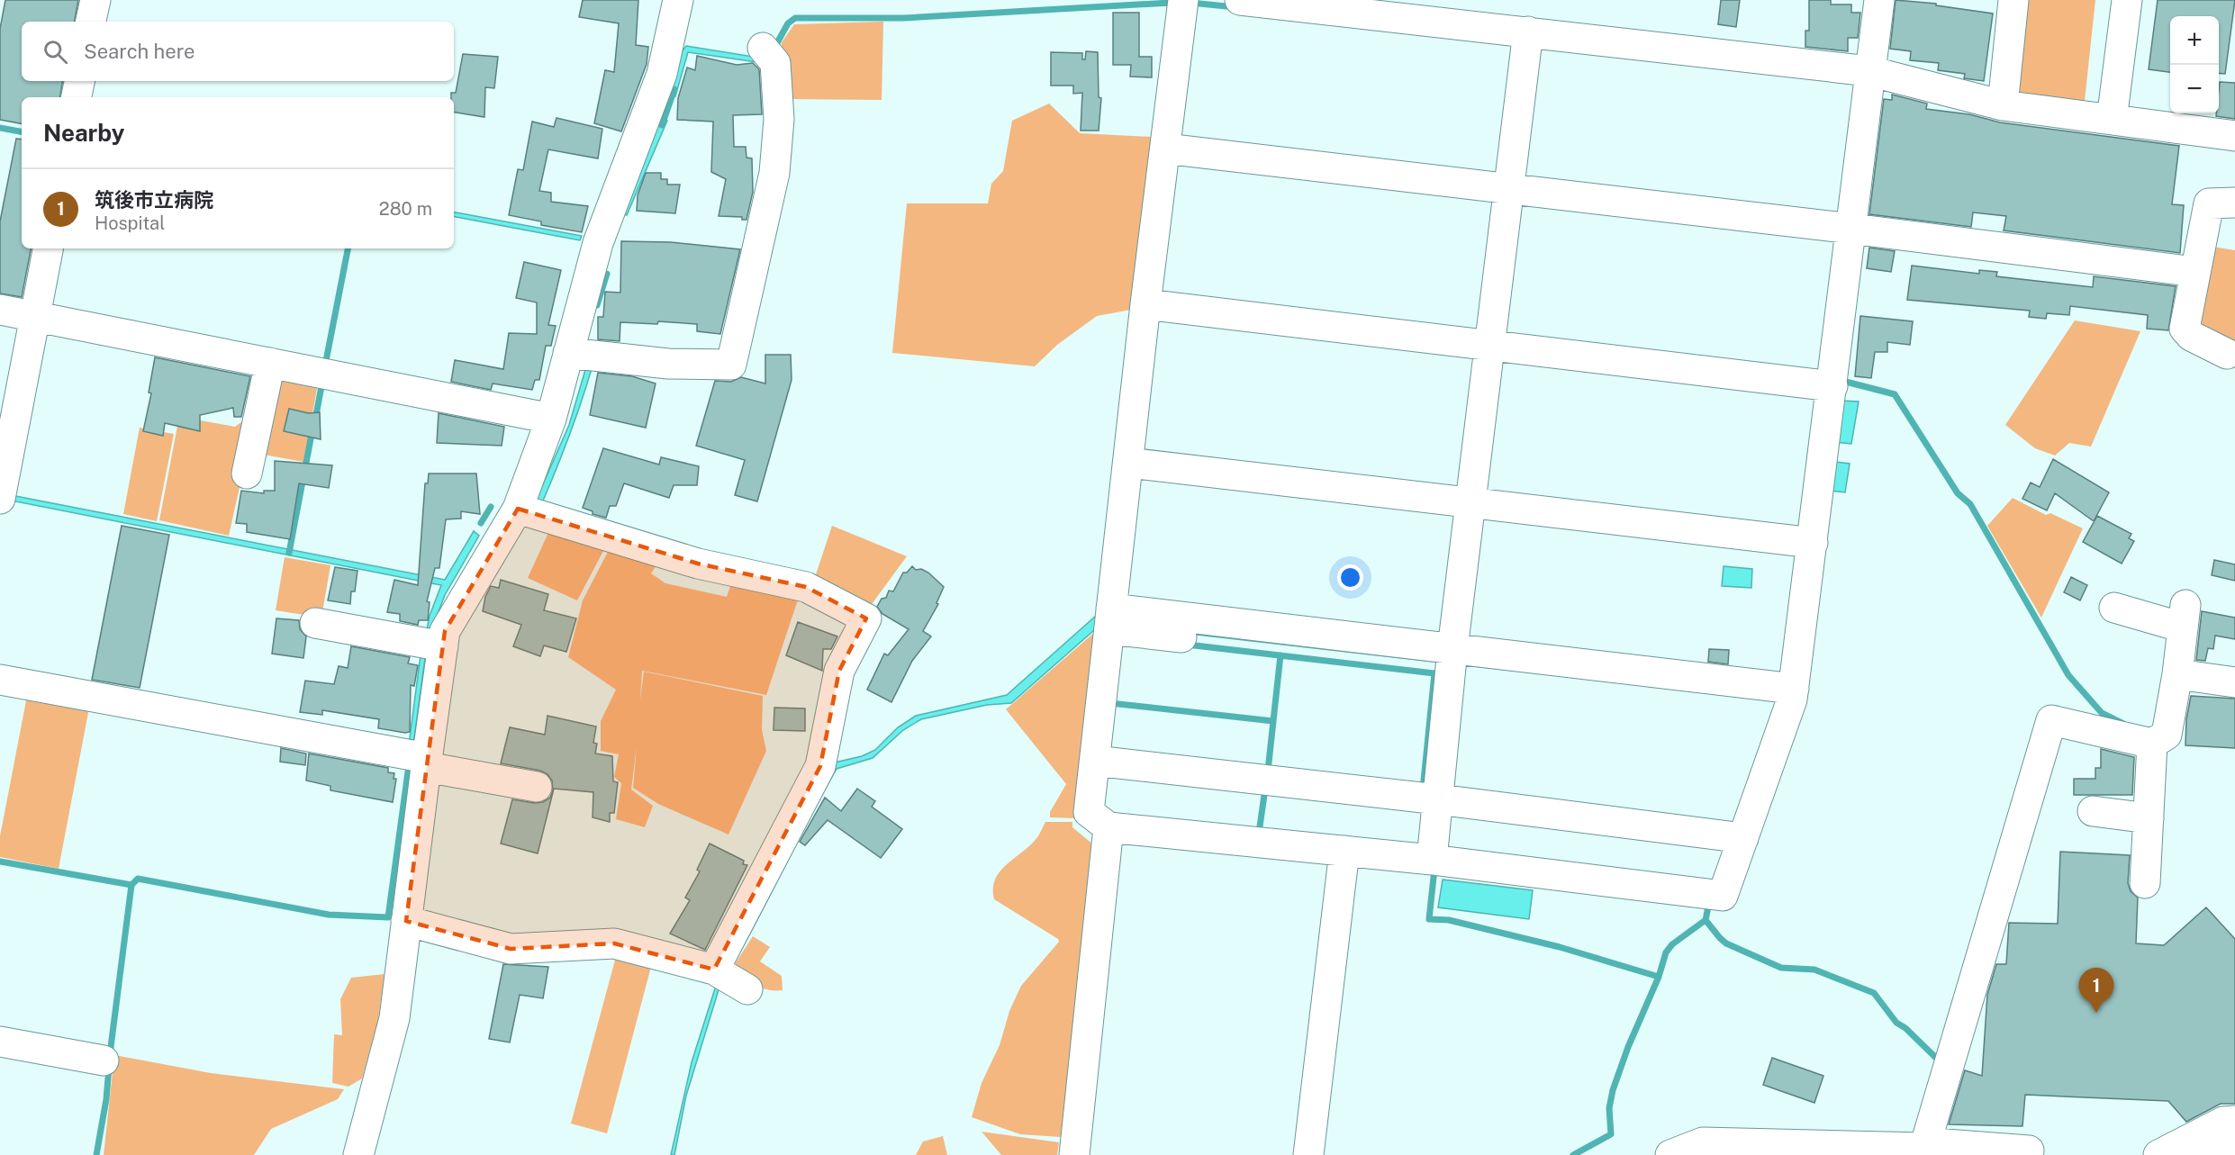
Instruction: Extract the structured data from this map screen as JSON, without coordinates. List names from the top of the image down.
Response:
{
  "page": {
    "map_buttons": ["+", "−"],
    "search": "Search here",
    "heading": "Nearby",
    "list": [
      {
        "mark": "1",
        "name": "筑後市立病院",
        "note": "Hospital",
        "value": "280 m"
      }
    ],
    "pins": "1"
  }
}
